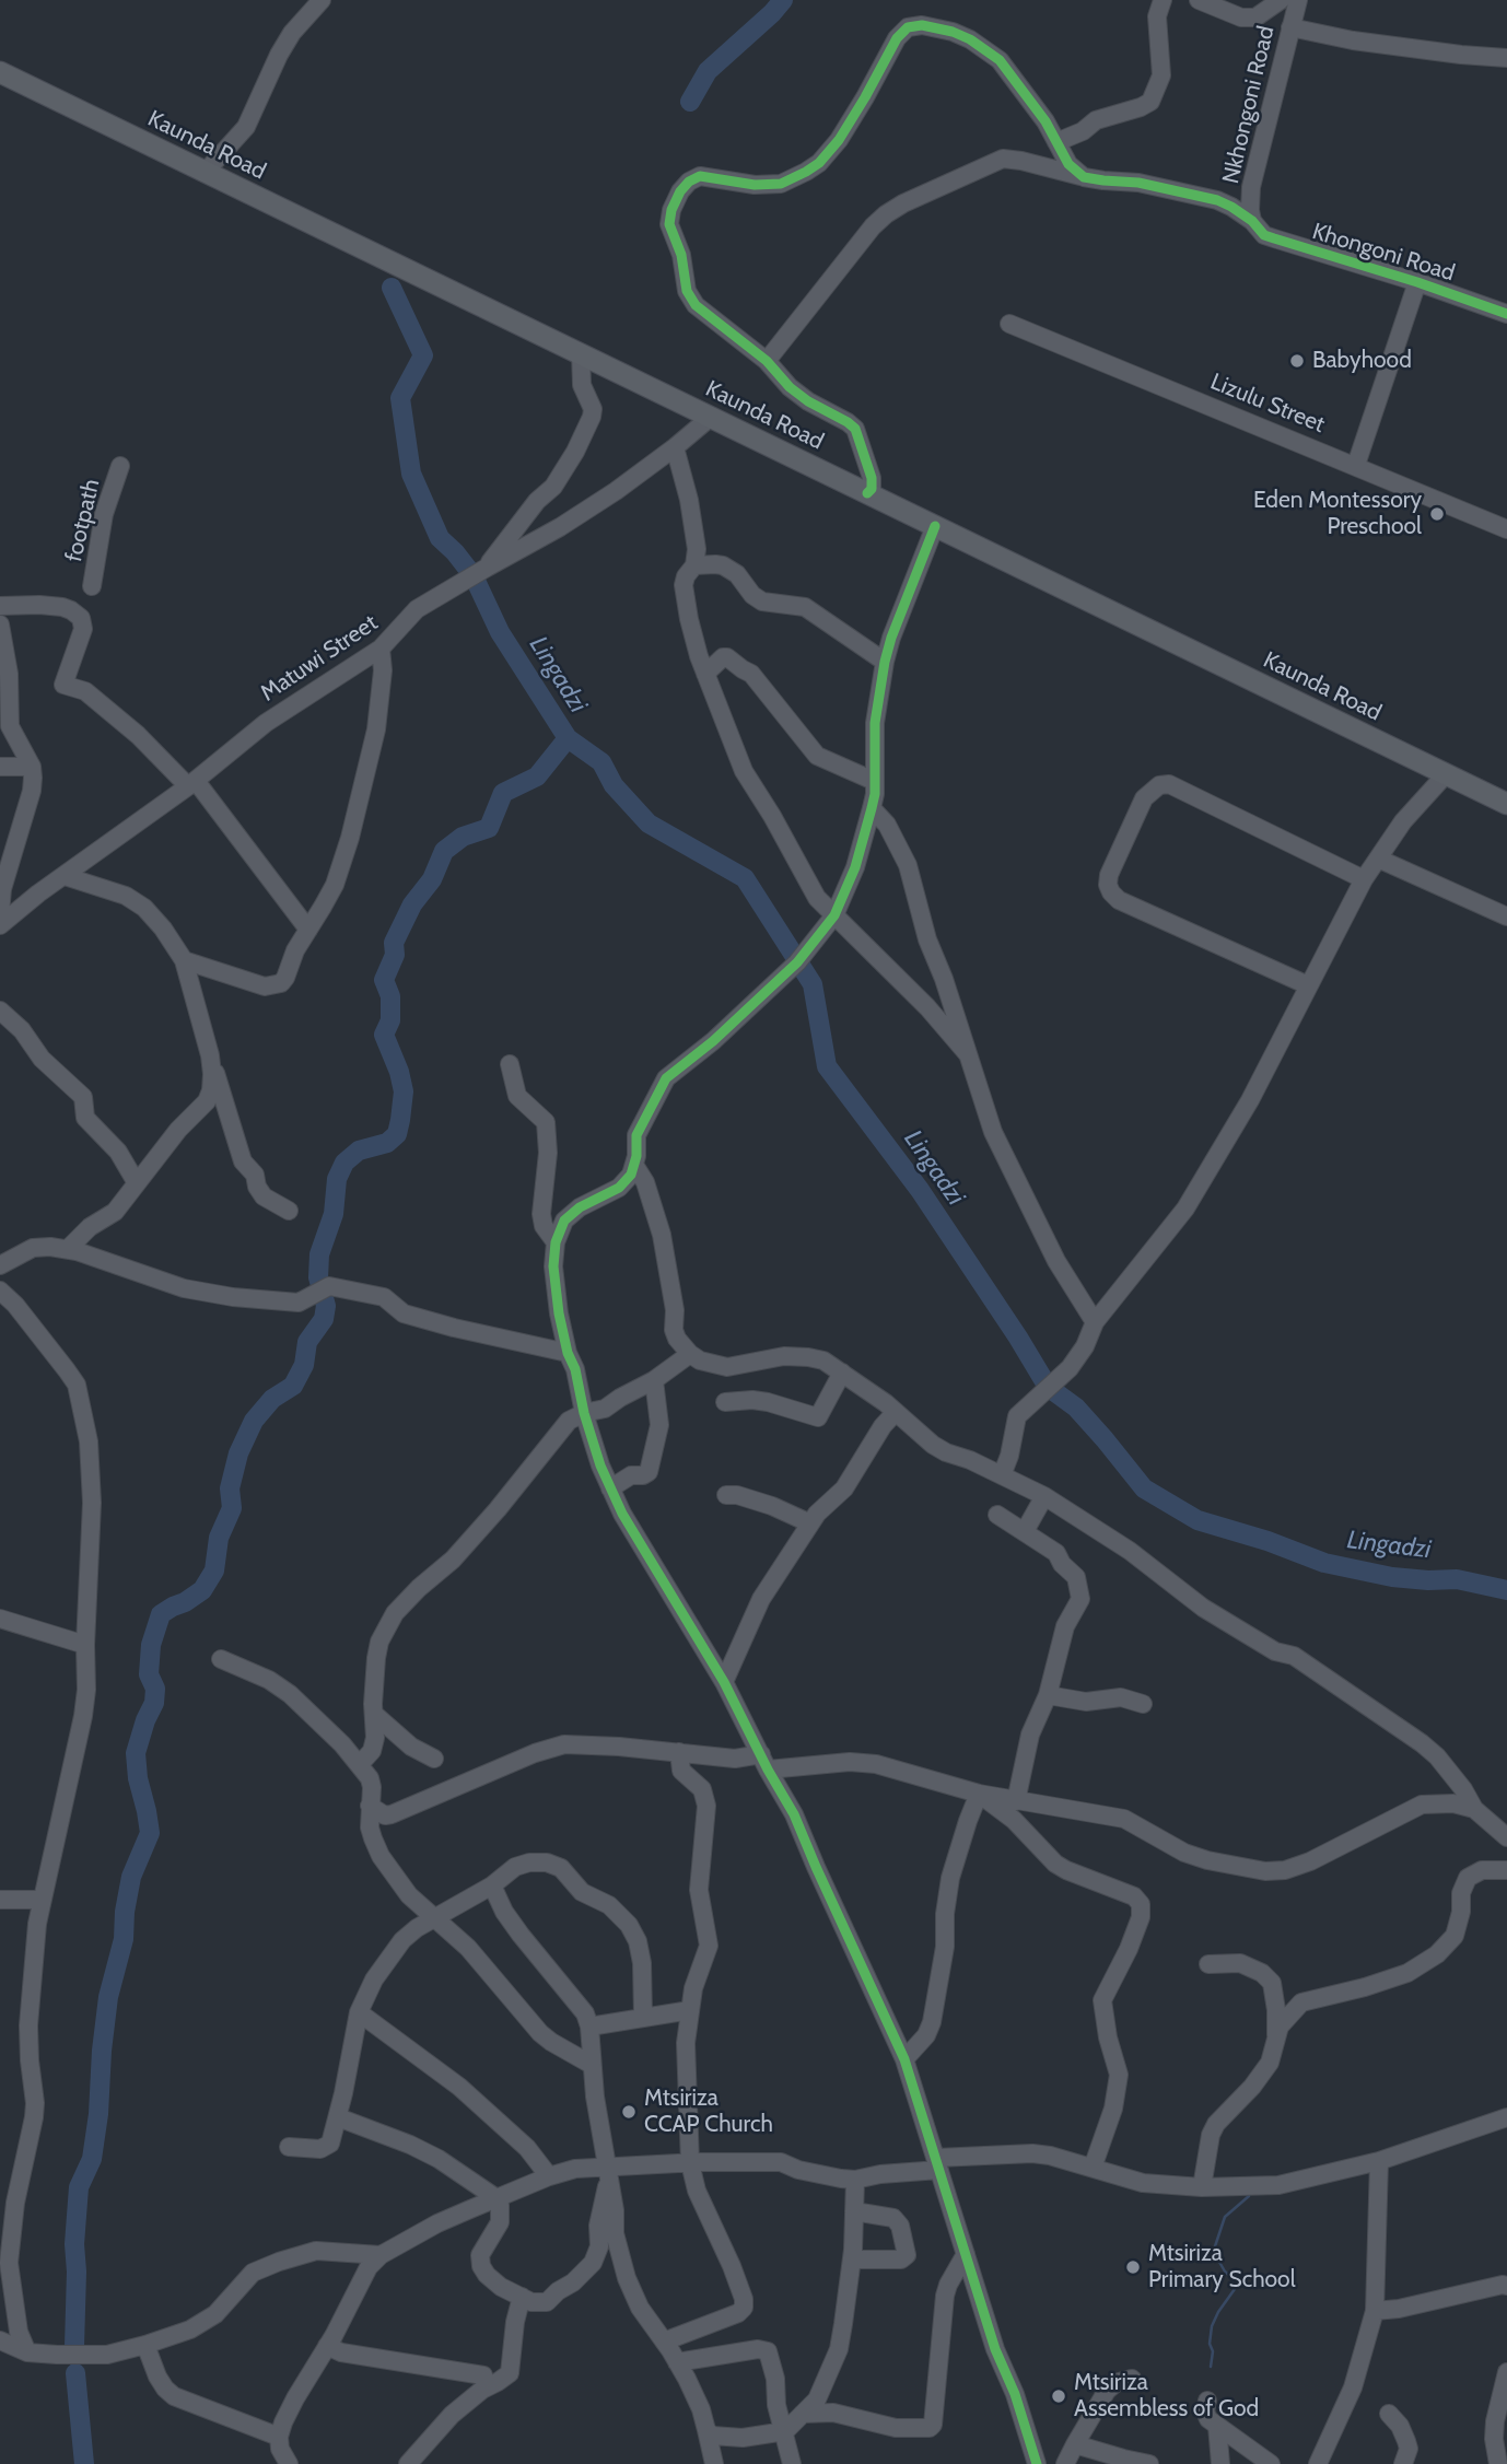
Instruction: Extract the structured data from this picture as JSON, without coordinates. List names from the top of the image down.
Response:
{
  "streets": {
    "main road": ["Kaunda Road"],
    "street": [
      "Nkhongoni Road",
      "Khongoni Road",
      "Lizulu Street",
      "footpath",
      "Matuwi Street"
    ]
  },
  "crossings": [
    ["Nkhongoni Road", "Khongoni Road"],
    ["Kaunda Road", "Matuwi Street"]
  ],
  "water": ["Lingadzi"],
  "places": [
    "Babyhood",
    "Eden Montessory Preschool",
    "Mtsiriza CCAP Church",
    "Mtsiriza Primary School",
    "Mtsiriza Assembless of God"
  ]
}
